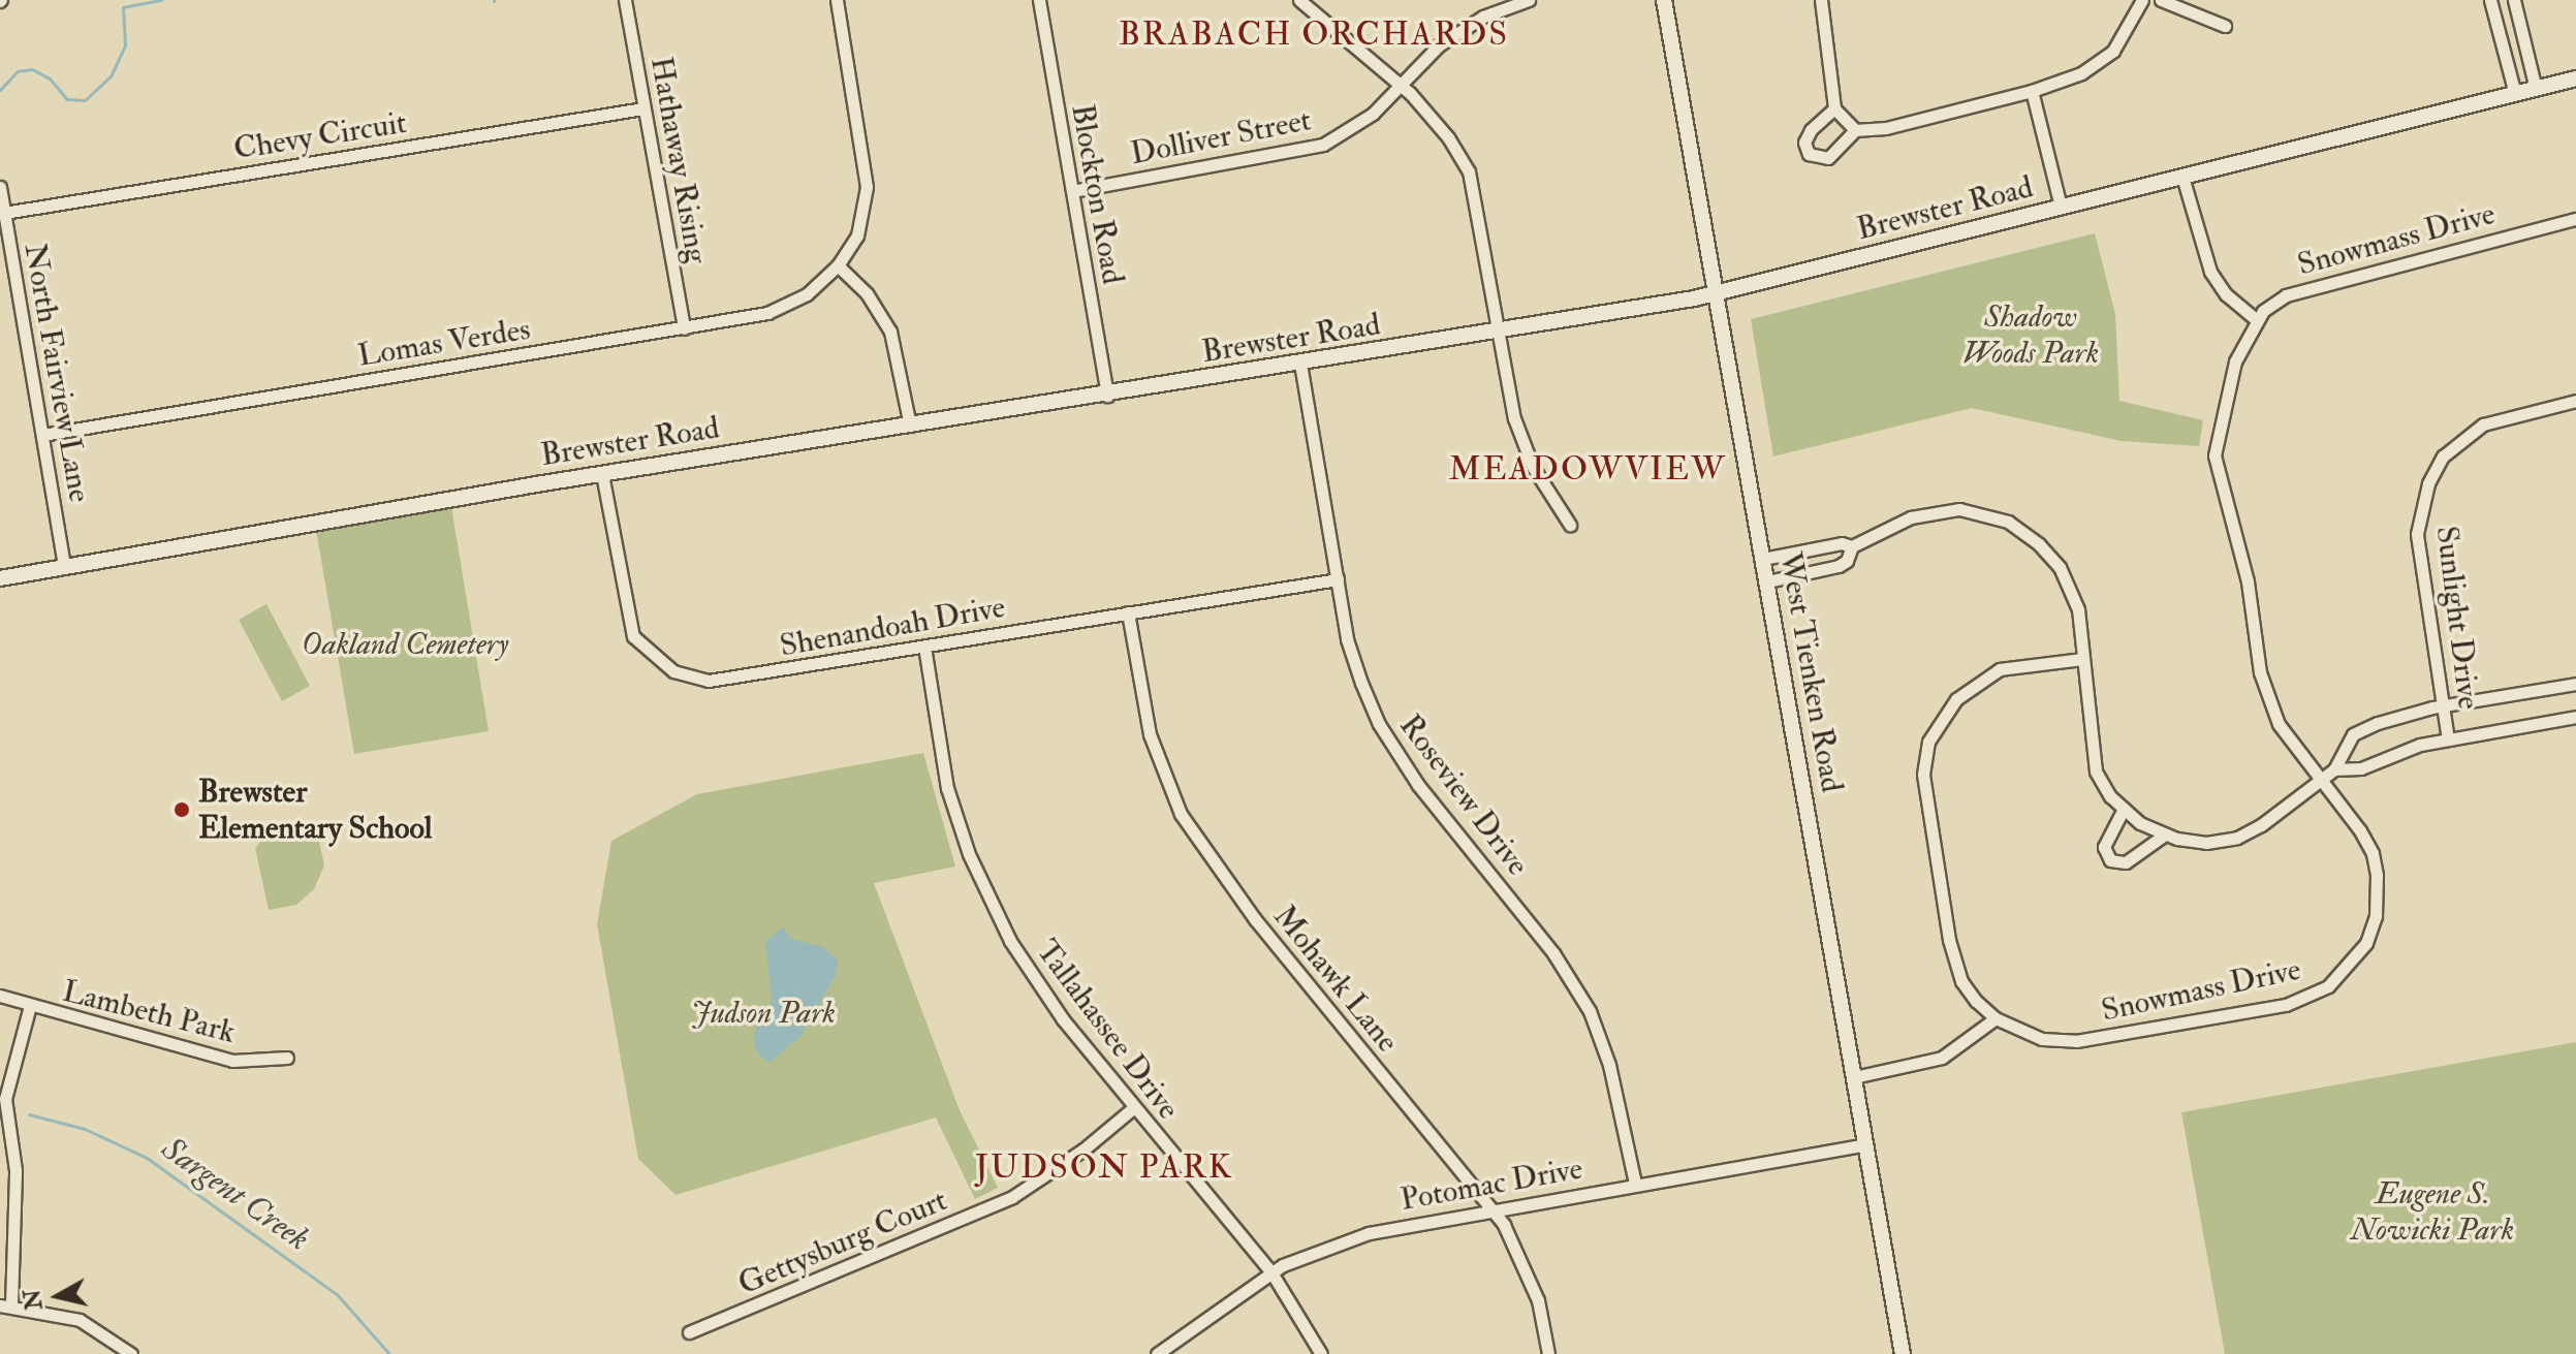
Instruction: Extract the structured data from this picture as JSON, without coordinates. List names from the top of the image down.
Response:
{
  "streets": {
    "street": [
      "Chevy Circuit",
      "Dolliver Street",
      "Hathaway Rising",
      "Blockton Road",
      "Brewster Road",
      "Snowmass Drive",
      "Lomas Verdes",
      "North Fairview Lane",
      "Sunlight Drive",
      "Shenandoah Drive",
      "West Tienken Road",
      "Roseview Drive",
      "Mohawk Lane",
      "Lambeth Park",
      "Tallahassee Drive",
      "Potomac Drive",
      "Gettysburg Court"
    ]
  },
  "crossings": [
    ["Chevy Circuit", "Hathaway Rising"],
    ["Chevy Circuit", "North Fairview Lane"],
    ["Dolliver Street", "Blockton Road"],
    ["Hathaway Rising", "Lomas Verdes"],
    ["Blockton Road", "Brewster Road"],
    ["Brewster Road", "North Fairview Lane"],
    ["Brewster Road", "Shenandoah Drive"],
    ["Brewster Road", "West Tienken Road"],
    ["Brewster Road", "Roseview Drive"],
    ["Lomas Verdes", "North Fairview Lane"],
    ["Shenandoah Drive", "Roseview Drive"],
    ["Shenandoah Drive", "Mohawk Lane"],
    ["Shenandoah Drive", "Tallahassee Drive"],
    ["West Tienken Road", "Potomac Drive"],
    ["Roseview Drive", "Potomac Drive"],
    ["Mohawk Lane", "Potomac Drive"],
    ["Tallahassee Drive", "Potomac Drive"],
    ["Tallahassee Drive", "Gettysburg Court"]
  ],
  "districts": ["BRABACH ORCHARDS", "MEADOWVIEW", "JUDSON PARK"],
  "water": ["Sargent Creek"],
  "parks": [
    "Shadow Woods Park",
    "Oakland Cemetery",
    "Judson Park",
    "Eugene S. Nowicki Park"
  ],
  "places": ["Brewster Elementary School"],
  "north": "left"
}
